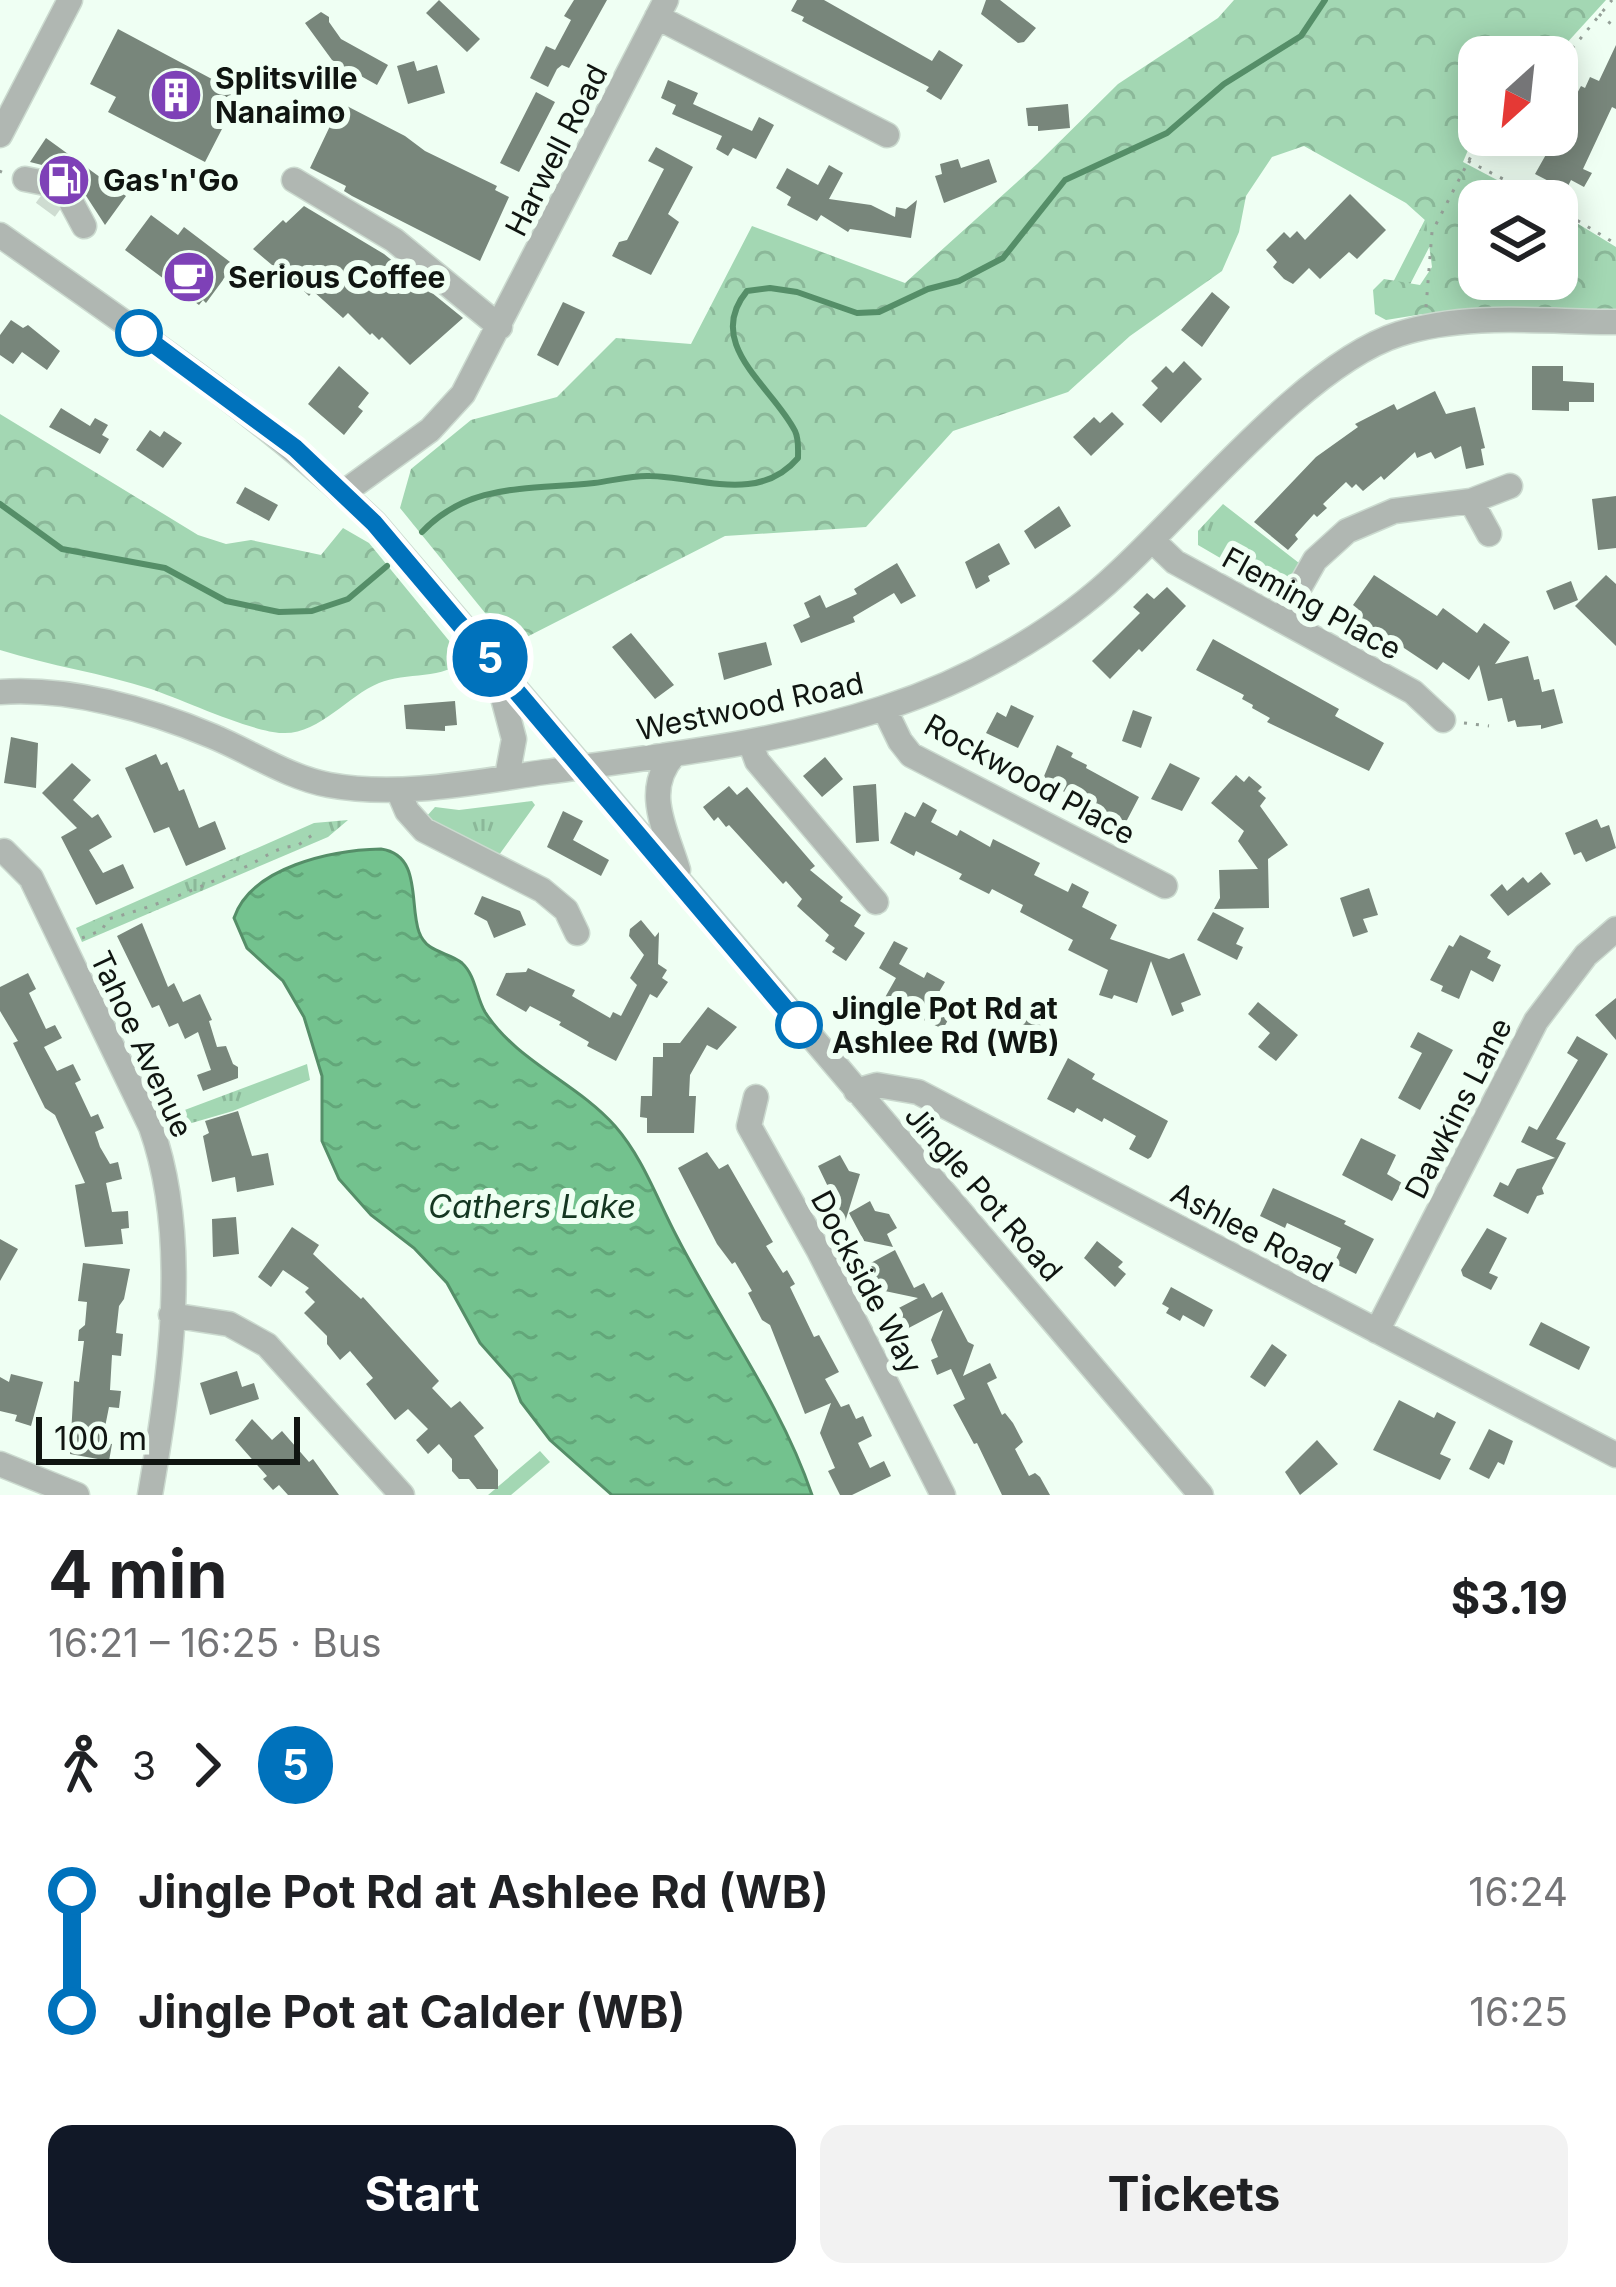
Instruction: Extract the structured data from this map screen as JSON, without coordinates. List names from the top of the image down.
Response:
{
  "streets": {
    "street": [
      "Harwell Road",
      "Fleming Place",
      "Westwood Road",
      "Rockwood Place",
      "Tahoe Avenue",
      "Dawkins Lane",
      "Jingle Pot Road",
      "Ashlee Road",
      "Dockside Way"
    ]
  },
  "crossings": [
    ["Harwell Road", "Jingle Pot Road"],
    ["Fleming Place", "Westwood Road"],
    ["Westwood Road", "Rockwood Place"],
    ["Westwood Road", "Jingle Pot Road"],
    ["Dawkins Lane", "Ashlee Road"],
    ["Jingle Pot Road", "Ashlee Road"]
  ],
  "water": ["Cathers Lake"],
  "places": {
    "building": ["Splitsville Nanaimo"],
    "fuel station": ["Gas'n'Go"],
    "cafe": ["Serious Coffee"],
    "other": ["Jingle Pot Rd at Ashlee Rd (WB)"]
  },
  "lines": ["bus line 5"],
  "scale_bar": "100 m",
  "north": "bottom left",
  "page": {
    "on_map": "5",
    "scale": "100 m",
    "heading": ["4 min", "16:21 – 16:25 · Bus", "$3.19"],
    "legs": ["3", "5"],
    "list": [
      {
        "name": "Jingle Pot Rd at Ashlee Rd (WB)",
        "value": "16:24"
      },
      {
        "name": "Jingle Pot at Calder (WB)",
        "value": "16:25"
      }
    ],
    "buttons": ["Start", "Tickets"]
  }
}
